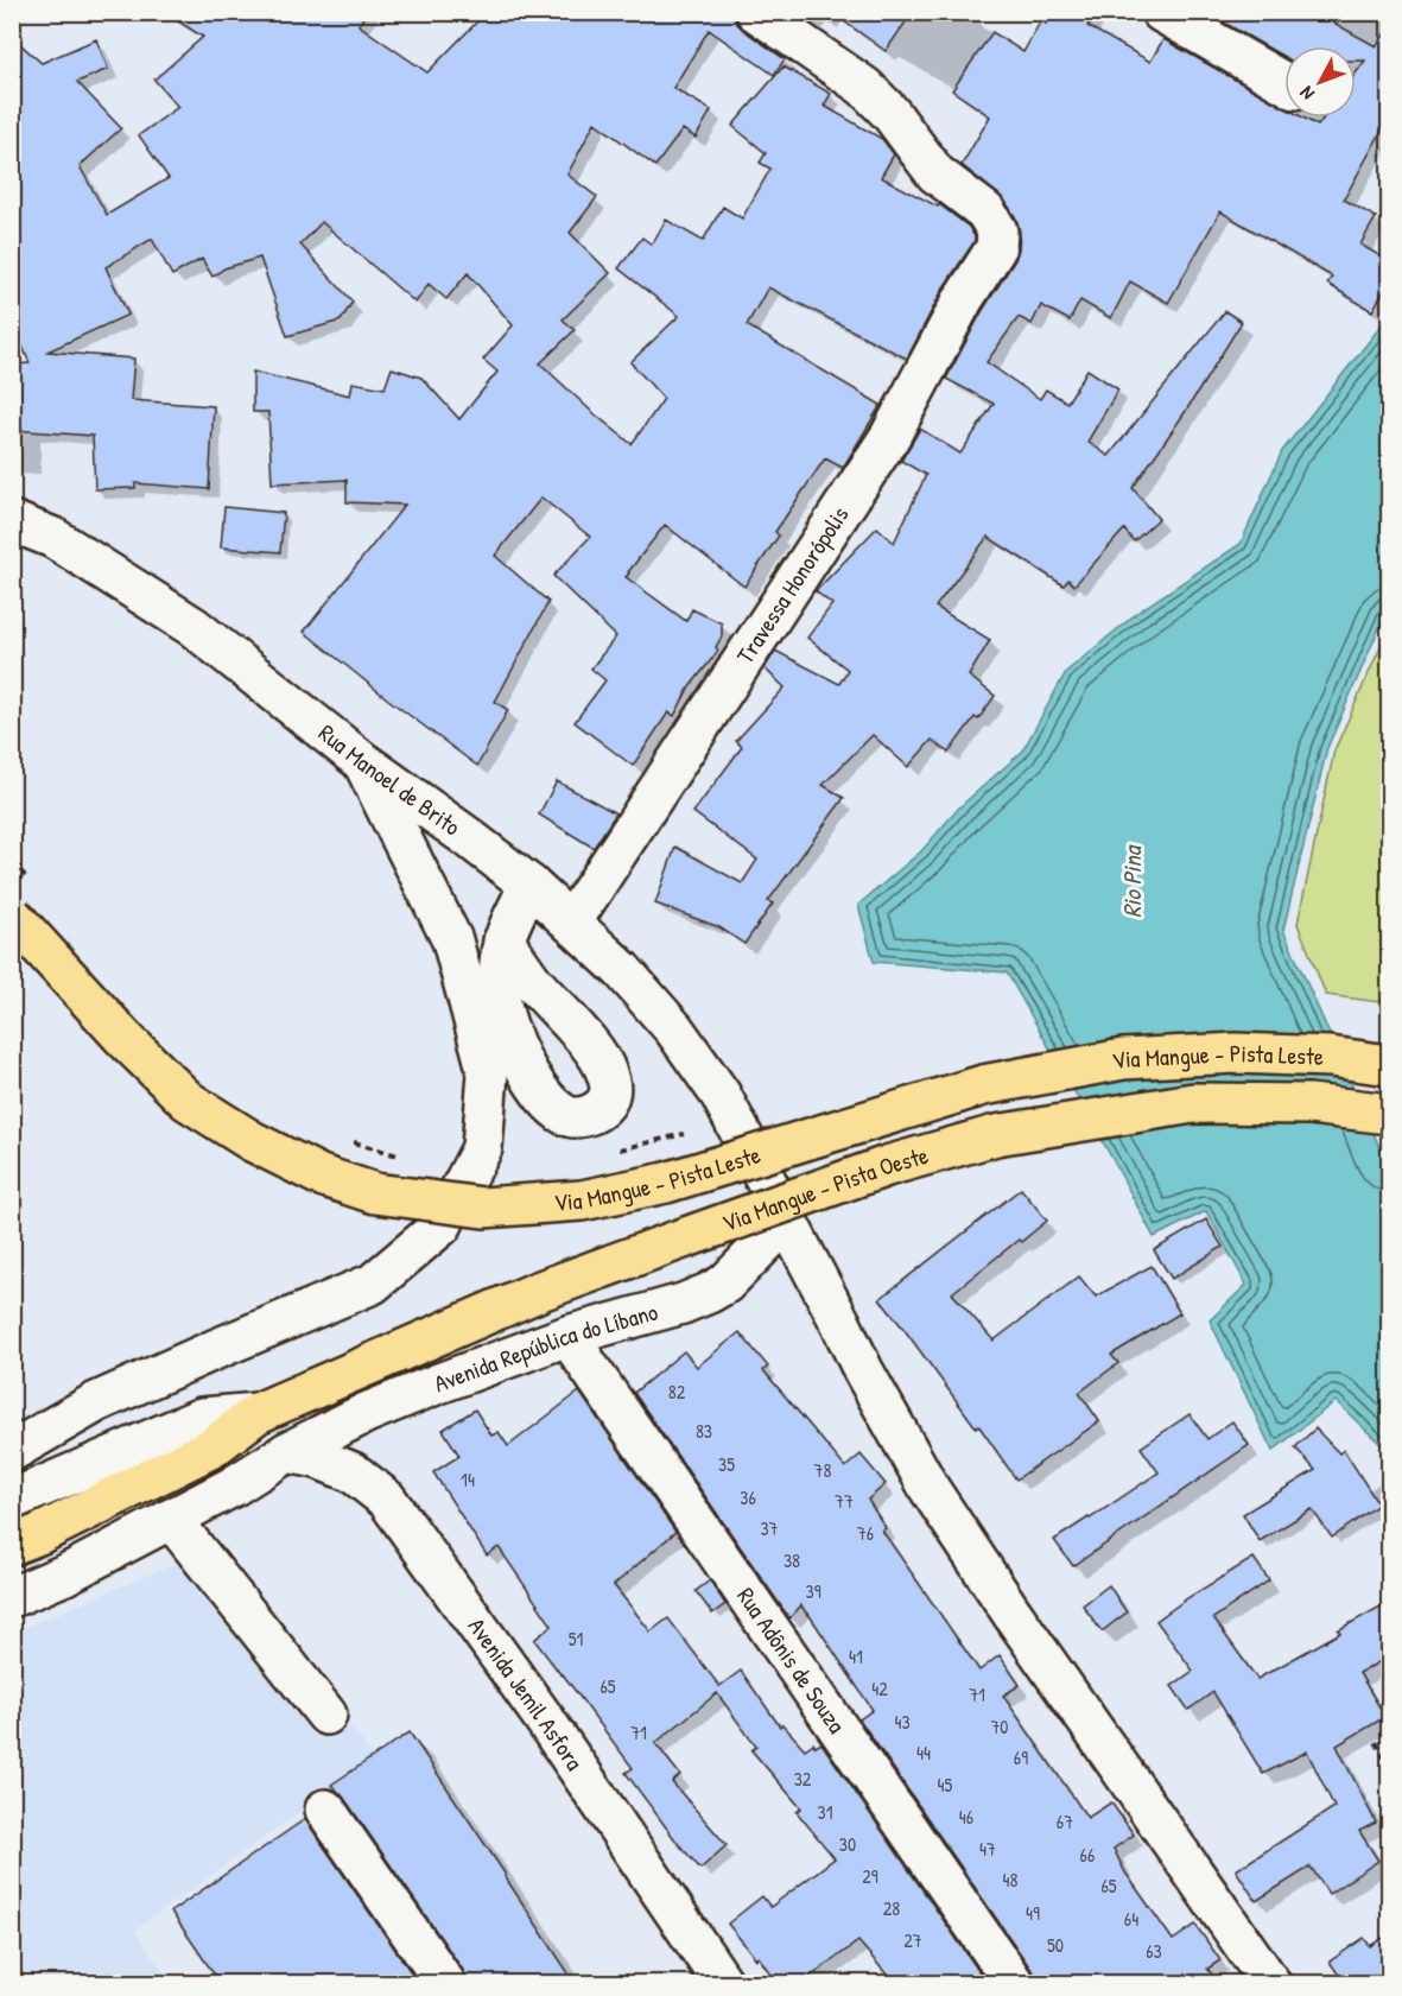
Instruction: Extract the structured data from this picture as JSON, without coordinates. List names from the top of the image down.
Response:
{
  "streets": {
    "main road": ["Via Mangue - Pista Leste", "Via Mangue - Pista Oeste"],
    "street": [
      "Travessa Honorópolis",
      "Rua Manoel de Brito",
      "Avenida República do Líbano",
      "Rua Adônis de Souza",
      "Avenida Jemil Asfora"
    ]
  },
  "crossings": [
    ["Travessa Honorópolis", "Rua Manoel de Brito"],
    ["Rua Manoel de Brito", "Avenida República do Líbano"],
    ["Avenida República do Líbano", "Rua Adônis de Souza"],
    ["Avenida República do Líbano", "Avenida Jemil Asfora"]
  ],
  "water": ["Rio Pina"],
  "house_numbers": [
    "82",
    "83",
    "35",
    "78",
    "14",
    "36",
    "77",
    "37",
    "76",
    "38",
    "39",
    "51",
    "41",
    "65",
    "42",
    "71",
    "43",
    "70",
    "71",
    "44",
    "69",
    "32",
    "45",
    "31",
    "46",
    "67",
    "30",
    "47",
    "66",
    "29",
    "48",
    "65",
    "28",
    "49",
    "64",
    "27",
    "50",
    "63"
  ],
  "north": "bottom left"
}
